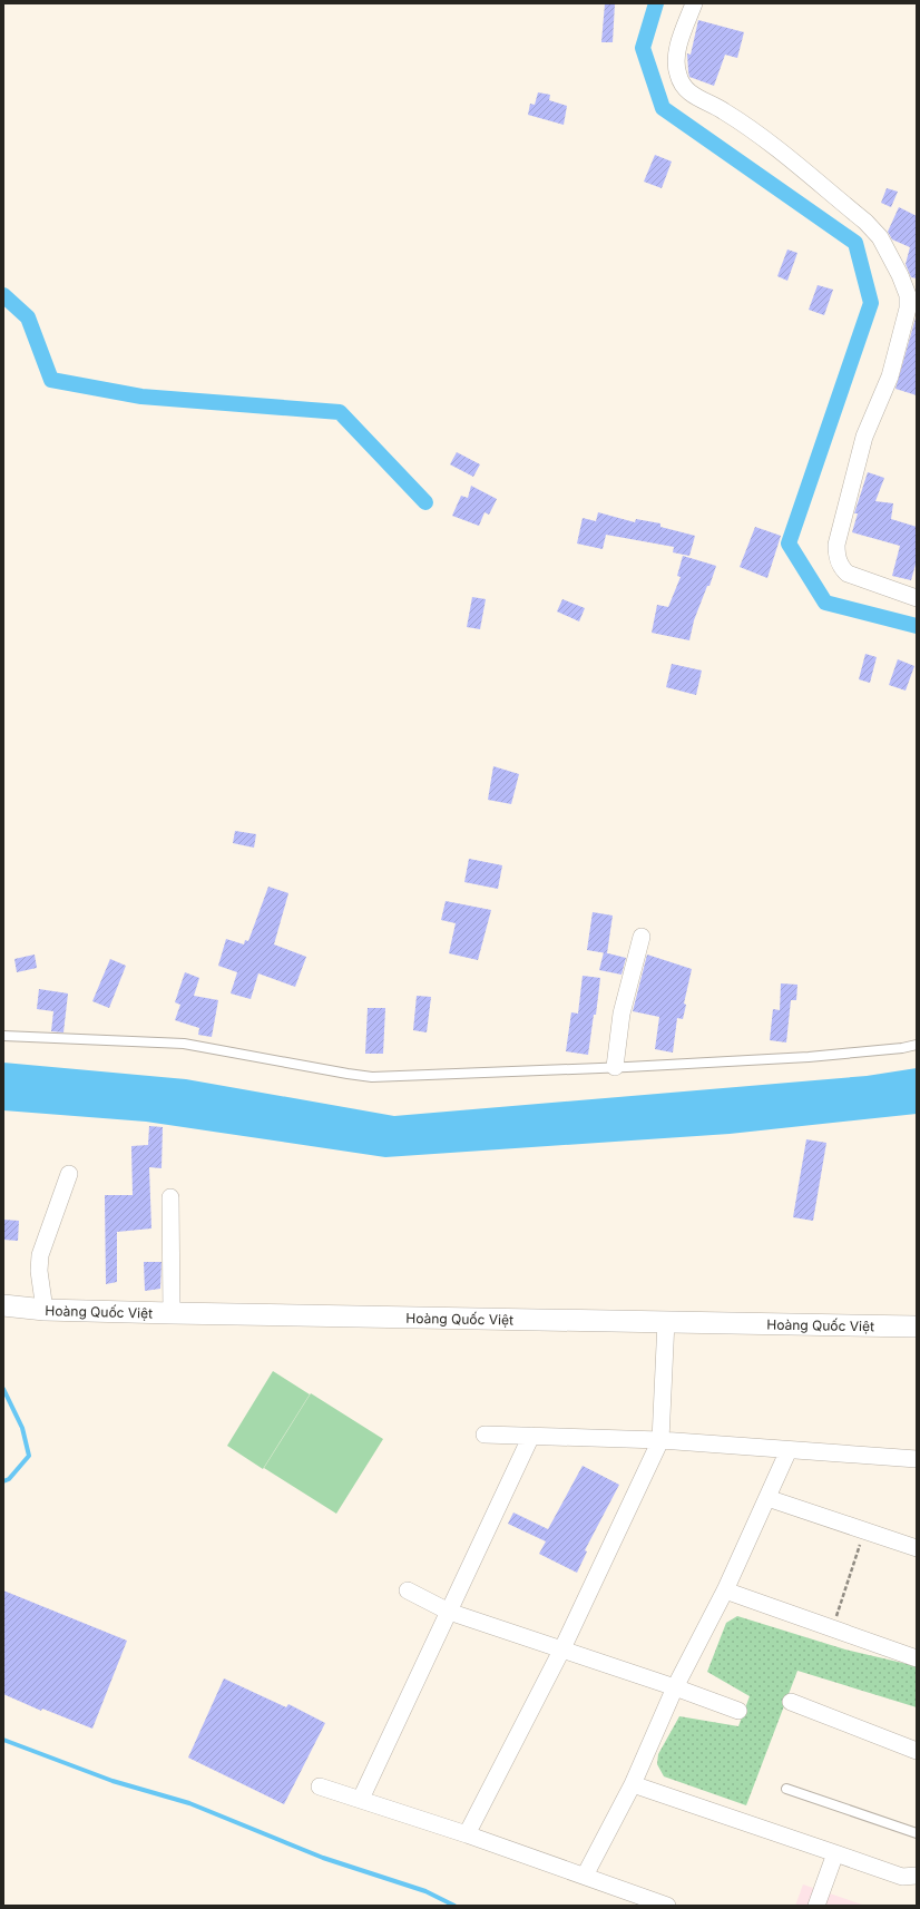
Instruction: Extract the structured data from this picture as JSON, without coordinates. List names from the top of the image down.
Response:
{
  "streets": {
    "street": ["Hoàng Quốc Việt"]
  }
}
